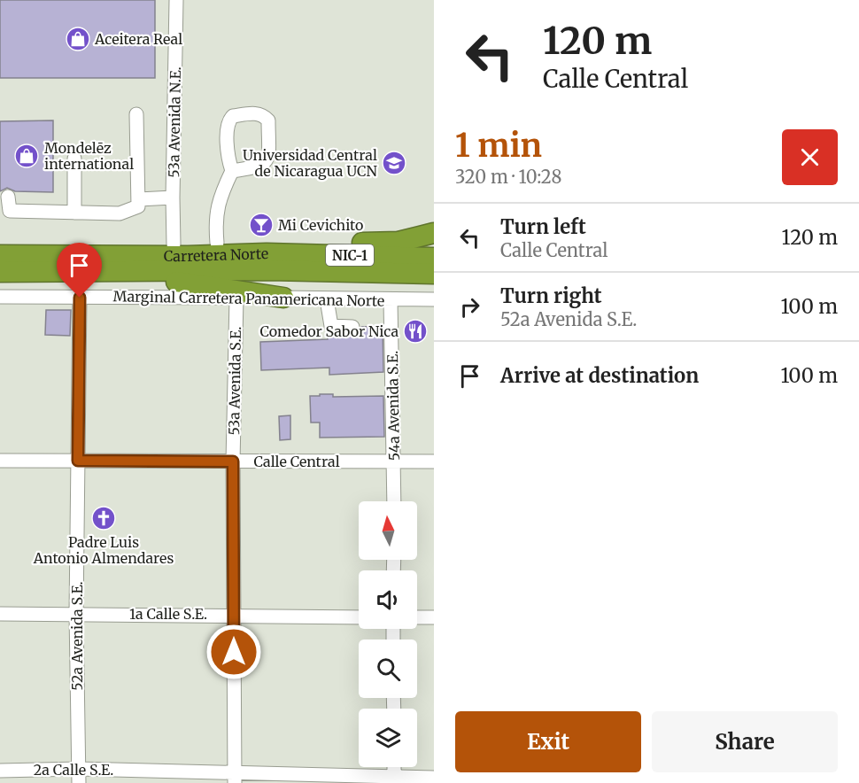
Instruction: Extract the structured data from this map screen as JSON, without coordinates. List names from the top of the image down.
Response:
{
  "streets": {
    "highway": ["Carretera Norte", "NIC-1"],
    "street": [
      "53a Avenida N.E.",
      "Marginal Carretera Panamericana Norte",
      "53a Avenida S.E.",
      "54a Avenida S.E.",
      "Calle Central",
      "1a Calle S.E.",
      "52a Avenida S.E.",
      "2a Calle S.E."
    ]
  },
  "crossings": [
    ["Marginal Carretera Panamericana Norte", "53a Avenida S.E."],
    ["Marginal Carretera Panamericana Norte", "54a Avenida S.E."],
    ["Marginal Carretera Panamericana Norte", "52a Avenida S.E."],
    ["53a Avenida S.E.", "Calle Central"],
    ["53a Avenida S.E.", "1a Calle S.E."],
    ["53a Avenida S.E.", "2a Calle S.E."],
    ["54a Avenida S.E.", "Calle Central"],
    ["Calle Central", "52a Avenida S.E."],
    ["1a Calle S.E.", "52a Avenida S.E."],
    ["52a Avenida S.E.", "2a Calle S.E."]
  ],
  "places": {
    "shop": ["Aceitera Real", "Mondelēz international"],
    "school or university": ["Universidad Central de Nicaragua UCN"],
    "bar": ["Mi Cevichito"],
    "restaurant": ["Comedor Sabor Nica"],
    "church": ["Padre Luis Antonio Almendares"]
  },
  "north": "top",
  "page": {
    "turn": ["120 m", "Calle Central"],
    "heading": ["1 min", "320 m · 10:28"],
    "list": [
      {
        "name": "Turn left",
        "note": "Calle Central",
        "value": "120 m"
      },
      {
        "name": "Turn right",
        "note": "52a Avenida S.E.",
        "value": "100 m"
      },
      {
        "name": "Arrive at destination",
        "value": "100 m"
      }
    ],
    "buttons": ["Exit", "Share"]
  }
}
